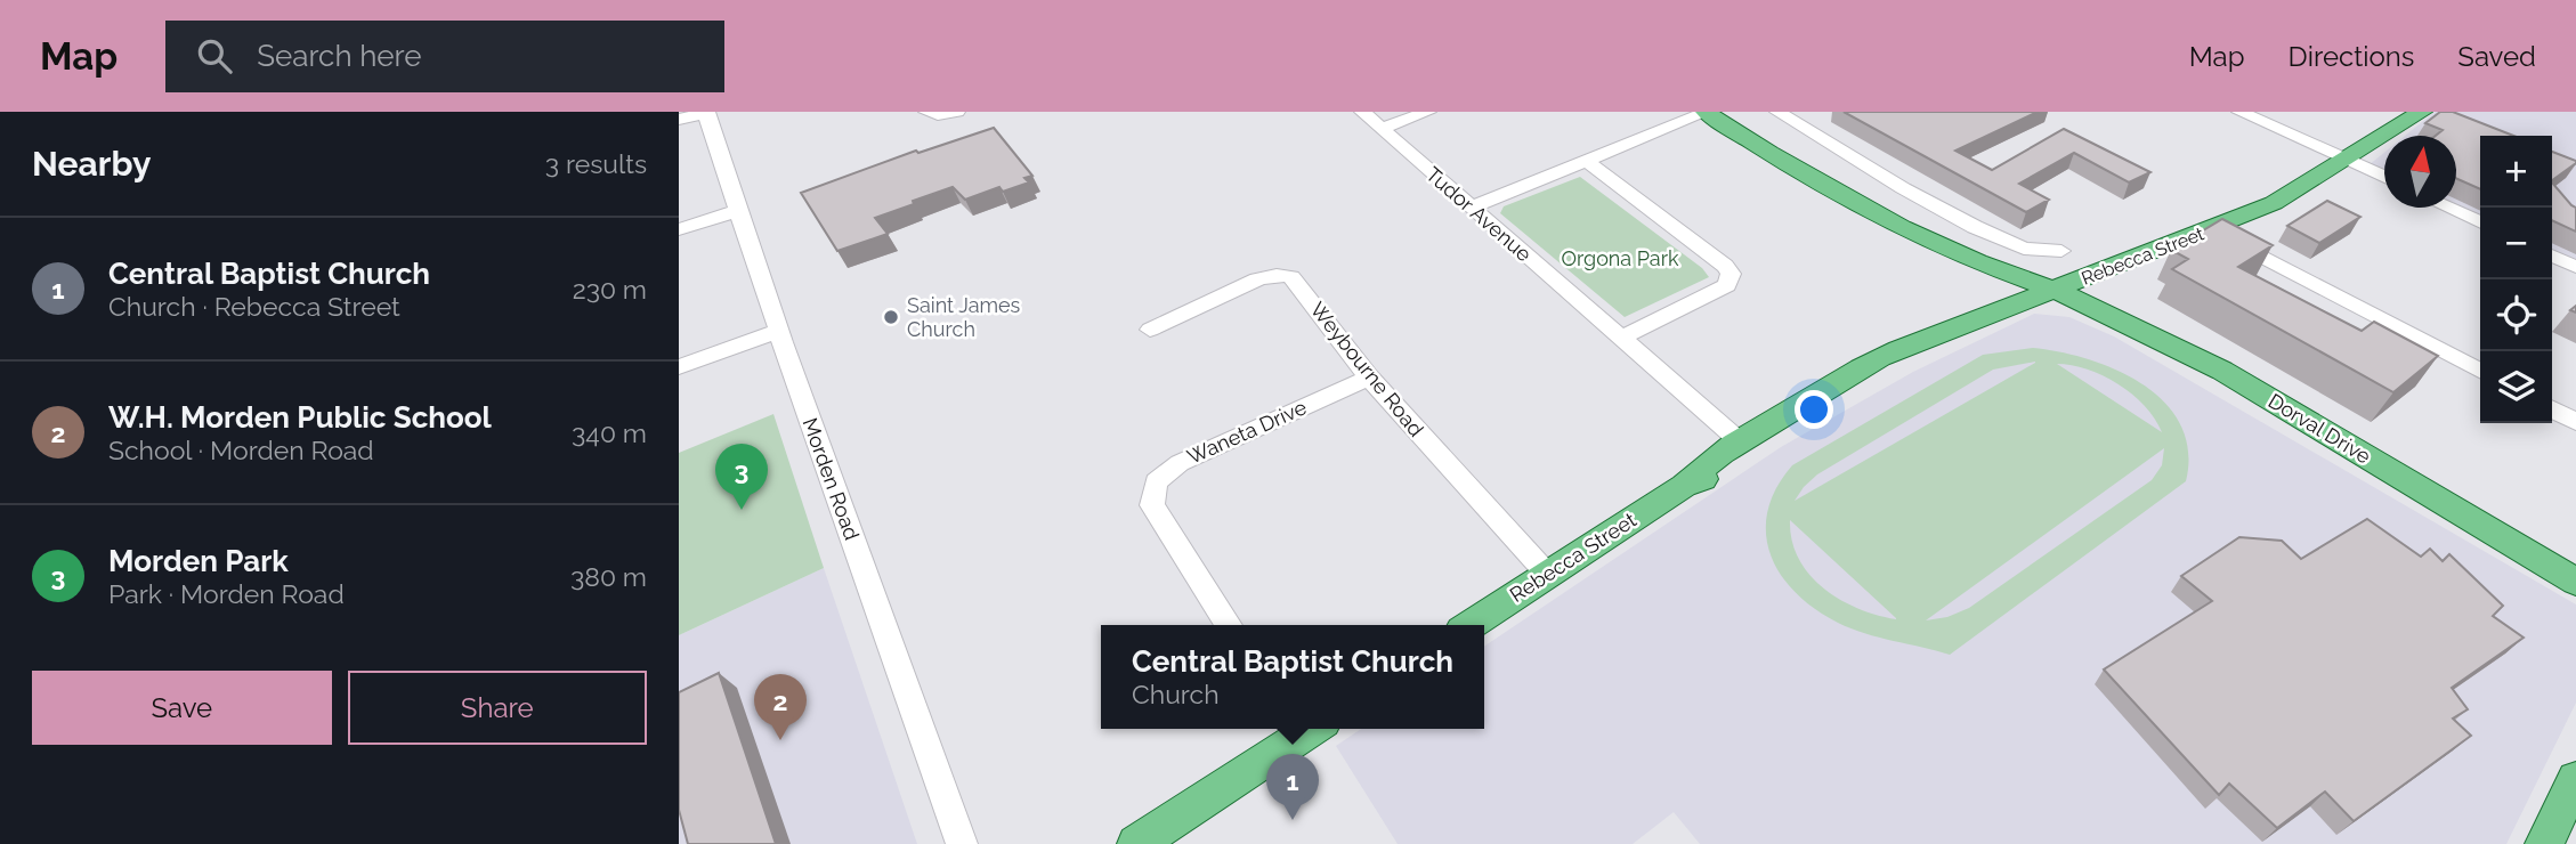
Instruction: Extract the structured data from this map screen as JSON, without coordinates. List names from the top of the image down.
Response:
{
  "streets": {
    "main road": ["Rebecca Street", "Dorval Drive"],
    "street": [
      "Tudor Avenue",
      "Weybourne Road",
      "Waneta Drive",
      "Morden Road"
    ]
  },
  "crossings": [
    ["Tudor Avenue", "Rebecca Street"],
    ["Rebecca Street", "Weybourne Road"],
    ["Rebecca Street", "Dorval Drive"],
    ["Weybourne Road", "Waneta Drive"]
  ],
  "parks": ["Orgona Park"],
  "places": ["Saint James Church"],
  "north": "top",
  "page": {
    "header": "Map",
    "search": "Search here",
    "nav": ["Map", "Directions", "Saved"],
    "heading": ["Nearby", "3 results"],
    "map_buttons": ["+", "−"],
    "list": [
      {
        "mark": "1",
        "name": "Central Baptist Church",
        "note": "Church · Rebecca Street",
        "value": "230 m"
      },
      {
        "mark": "2",
        "name": "W.H. Morden Public School",
        "note": "School · Morden Road",
        "value": "340 m"
      },
      {
        "mark": "3",
        "name": "Morden Park",
        "note": "Park · Morden Road",
        "value": "380 m"
      }
    ],
    "pins": ["3", "2", "1"],
    "popup": ["Central Baptist Church", "Church"],
    "buttons": ["Save", "Share"]
  }
}
